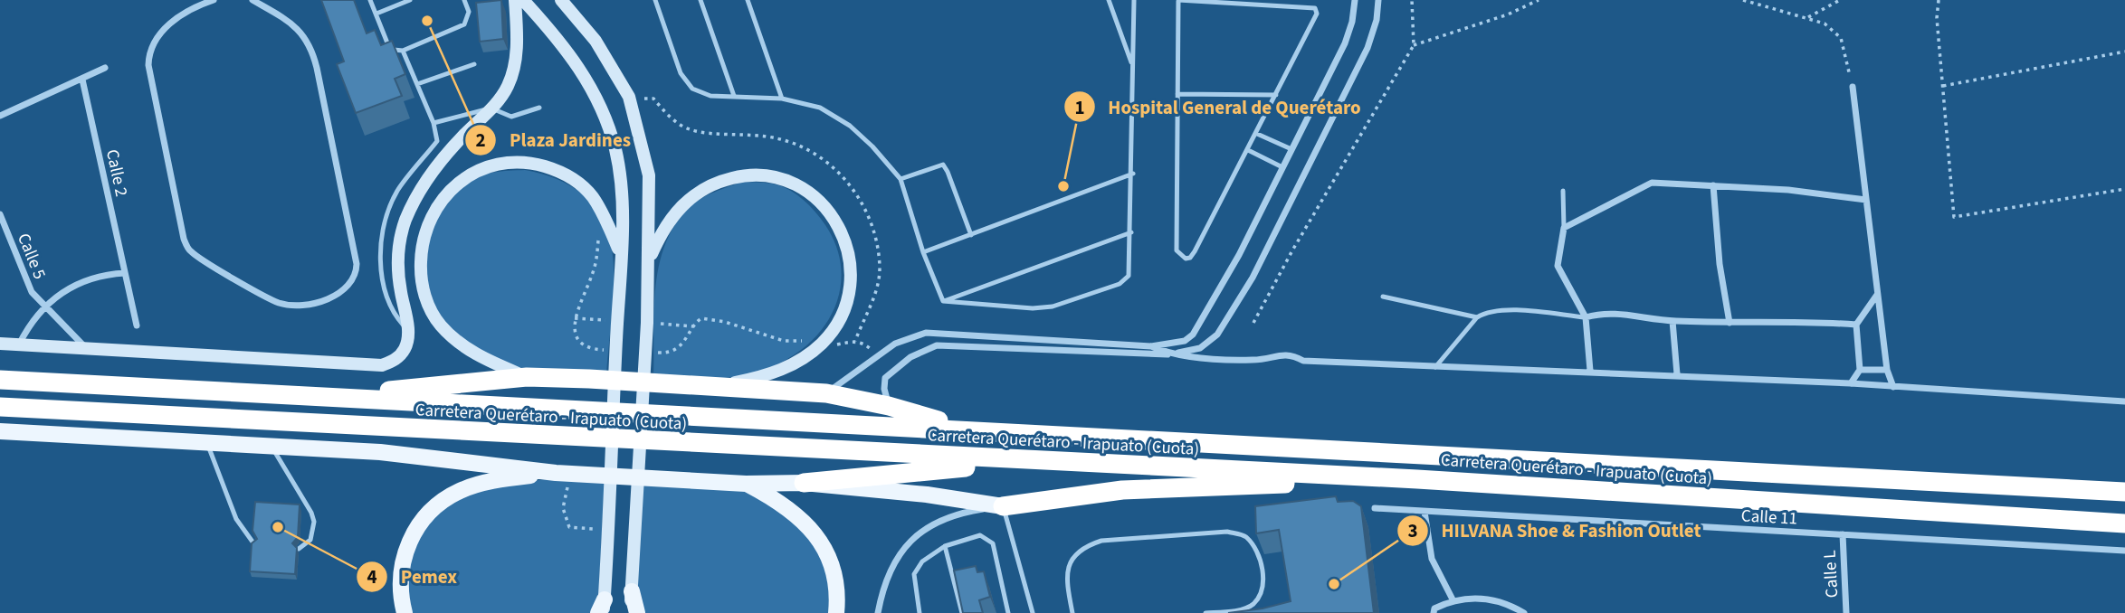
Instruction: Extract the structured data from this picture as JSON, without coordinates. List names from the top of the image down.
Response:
{
  "streets": {
    "highway": ["Carretera Querétaro - Irapuato (Cuota)"],
    "street": [
      "Calle 2",
      "Calle 5",
      "Calle 11",
      "Calle L"
    ]
  },
  "crossings": [
    ["Calle 11", "Calle L"]
  ],
  "places": [
    "Plaza Jardines",
    "Hospital General de Querétaro",
    "Pemex",
    "HILVANA Shoe & Fashion Outlet"
  ]
}
